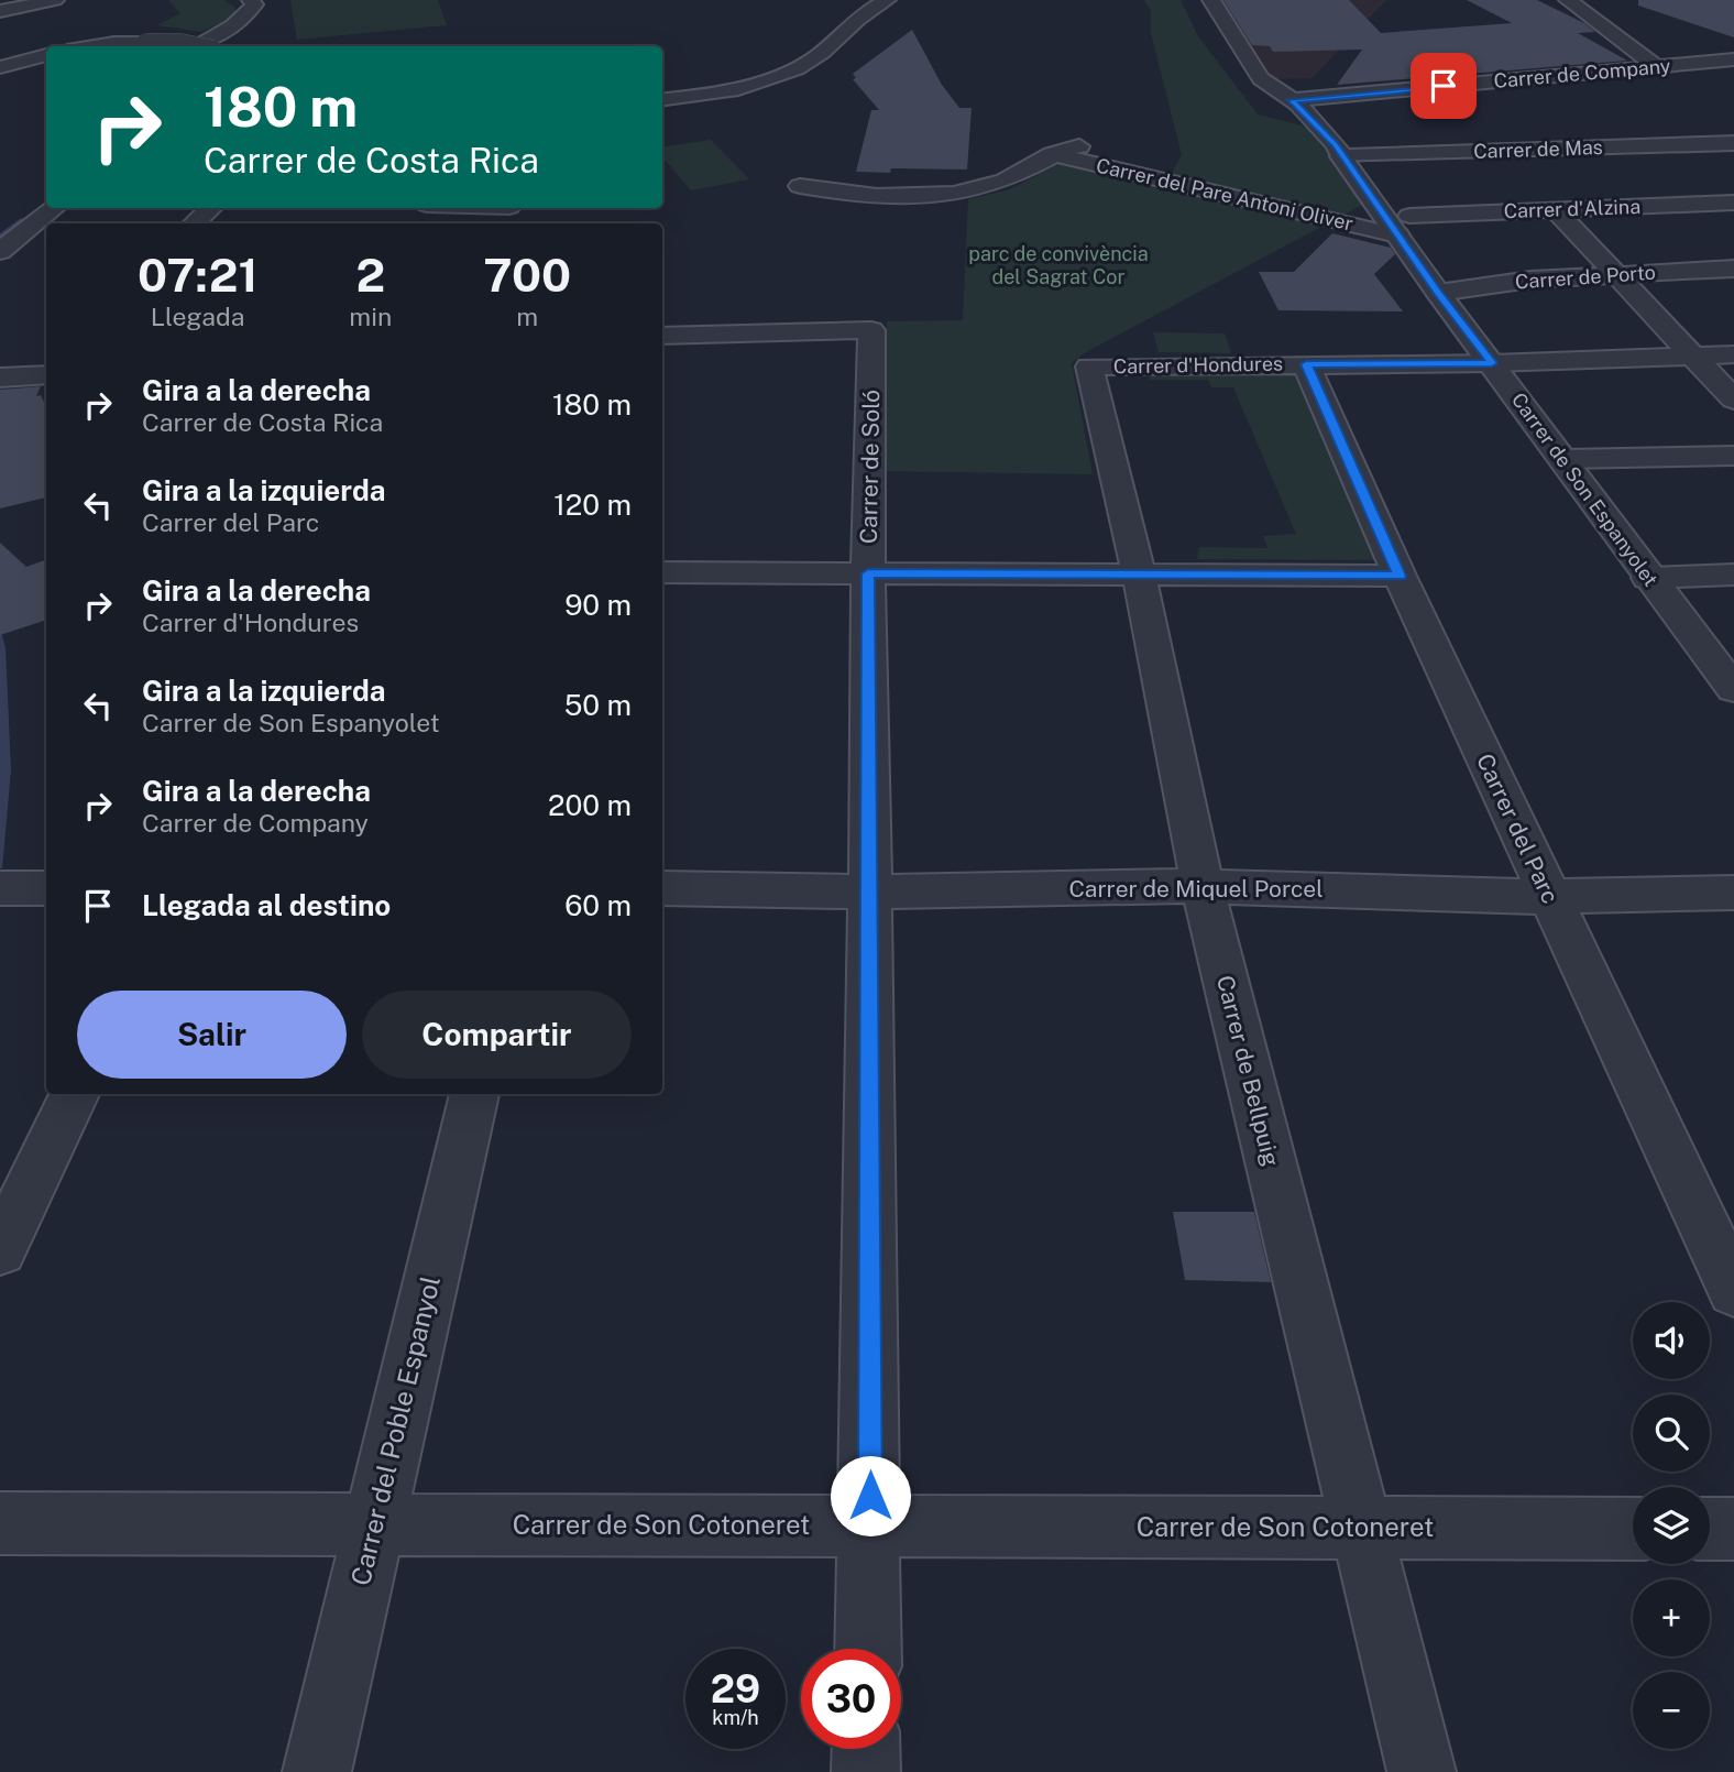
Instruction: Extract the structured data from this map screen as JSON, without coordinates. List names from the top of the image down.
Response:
{
  "streets": {
    "street": [
      "Carrer de Company",
      "Carrer de Mas",
      "Carrer del Pare Antoni Oliver",
      "Carrer d'Alzina",
      "Carrer de Porto",
      "Carrer d'Hondures",
      "Carrer de Soló",
      "Carrer de Son Espanyolet",
      "Carrer del Parc",
      "Carrer de Miquel Porcel",
      "Carrer de Bellpuig",
      "Carrer del Poble Espanyol",
      "Carrer de Son Cotoneret"
    ]
  },
  "crossings": [
    ["Carrer de Company", "Carrer de Son Espanyolet"],
    ["Carrer de Mas", "Carrer de Son Espanyolet"],
    ["Carrer del Pare Antoni Oliver", "Carrer d'Alzina"],
    ["Carrer del Pare Antoni Oliver", "Carrer de Son Espanyolet"],
    ["Carrer d'Alzina", "Carrer de Son Espanyolet"],
    ["Carrer de Porto", "Carrer de Son Espanyolet"],
    ["Carrer d'Hondures", "Carrer de Son Espanyolet"],
    ["Carrer d'Hondures", "Carrer del Parc"],
    ["Carrer d'Hondures", "Carrer de Bellpuig"],
    ["Carrer de Soló", "Carrer de Miquel Porcel"],
    ["Carrer de Soló", "Carrer de Son Cotoneret"],
    ["Carrer del Parc", "Carrer de Miquel Porcel"],
    ["Carrer de Miquel Porcel", "Carrer de Bellpuig"],
    ["Carrer de Bellpuig", "Carrer de Son Cotoneret"],
    ["Carrer del Poble Espanyol", "Carrer de Son Cotoneret"]
  ],
  "parks": ["parc de convivència del Sagrat Cor"],
  "page": {
    "turn": ["180 m", "Carrer de Costa Rica"],
    "eta": [
      "07:21",
      "Llegada",
      "2",
      "min",
      "700",
      "m"
    ],
    "list": [
      {
        "name": "Gira a la derecha",
        "note": "Carrer de Costa Rica",
        "value": "180 m"
      },
      {
        "name": "Gira a la izquierda",
        "note": "Carrer del Parc",
        "value": "120 m"
      },
      {
        "name": "Gira a la derecha",
        "note": "Carrer d'Hondures",
        "value": "90 m"
      },
      {
        "name": "Gira a la izquierda",
        "note": "Carrer de Son Espanyolet",
        "value": "50 m"
      },
      {
        "name": "Gira a la derecha",
        "note": "Carrer de Company",
        "value": "200 m"
      },
      {
        "name": "Llegada al destino",
        "value": "60 m"
      }
    ],
    "buttons": ["Salir", "Compartir"],
    "map_buttons": ["+", "−"],
    "speed": "29 km/h",
    "limit": "30"
  }
}
